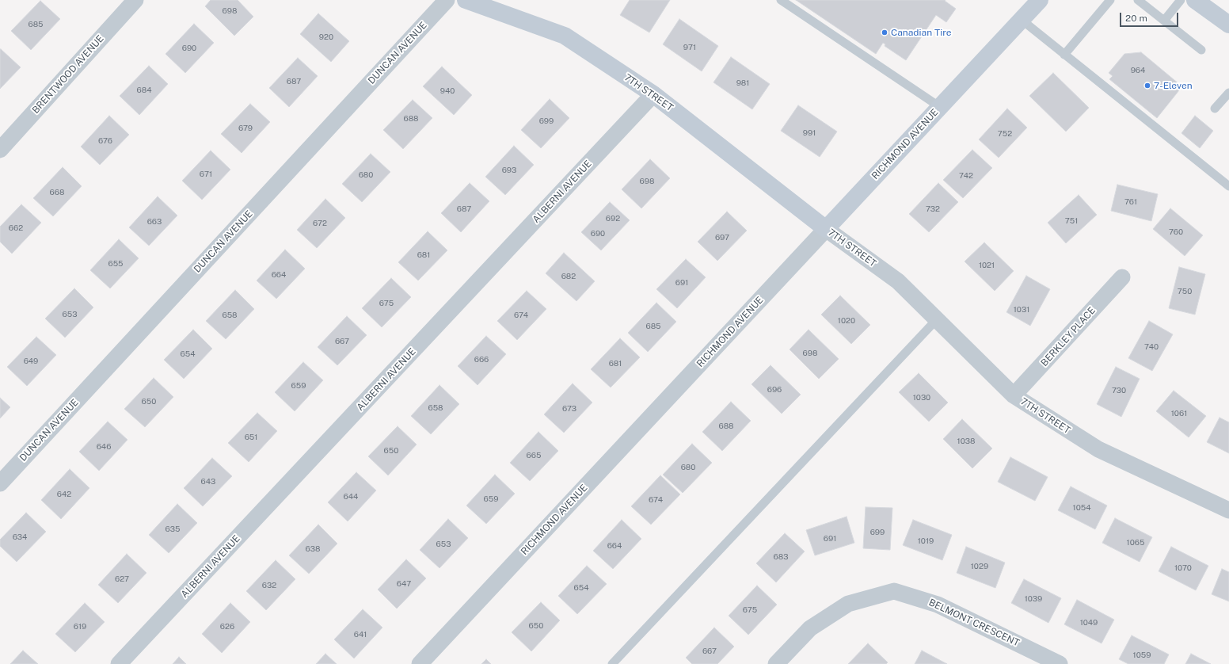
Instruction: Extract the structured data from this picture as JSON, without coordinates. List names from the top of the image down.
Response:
{
  "streets": {
    "street": [
      "DUNCAN AVENUE",
      "BRENTWOOD AVENUE",
      "7TH STREET",
      "RICHMOND AVENUE",
      "ALBERNI AVENUE",
      "BERKLEY PLACE",
      "BELMONT CRESCENT"
    ]
  },
  "crossings": [
    ["7TH STREET", "RICHMOND AVENUE"],
    ["7TH STREET", "ALBERNI AVENUE"],
    ["7TH STREET", "BERKLEY PLACE"]
  ],
  "places": ["Canadian Tire", "7-Eleven"],
  "house_numbers": [
    "698",
    "685",
    "920",
    "971",
    "690",
    "964",
    "687",
    "981",
    "684",
    "940",
    "688",
    "699",
    "679",
    "991",
    "752",
    "676",
    "693",
    "671",
    "680",
    "742",
    "698",
    "668",
    "761",
    "687",
    "732",
    "692",
    "751",
    "663",
    "672",
    "662",
    "760",
    "690",
    "697",
    "681",
    "655",
    "1021",
    "664",
    "682",
    "691",
    "750",
    "675",
    "1031",
    "653",
    "658",
    "674",
    "1020",
    "685",
    "667",
    "740",
    "698",
    "654",
    "666",
    "649",
    "681",
    "659",
    "696",
    "730",
    "1030",
    "650",
    "658",
    "673",
    "1061",
    "688",
    "651",
    "1038",
    "646",
    "650",
    "665",
    "680",
    "643",
    "642",
    "644",
    "659",
    "674",
    "1054",
    "635",
    "699",
    "634",
    "691",
    "1019",
    "1065",
    "653",
    "664",
    "638",
    "683",
    "1029",
    "1070",
    "627",
    "647",
    "632",
    "654",
    "1039",
    "675",
    "1049",
    "650",
    "619",
    "626",
    "641",
    "667",
    "1059"
  ],
  "scale_bar": "20 m"
}
